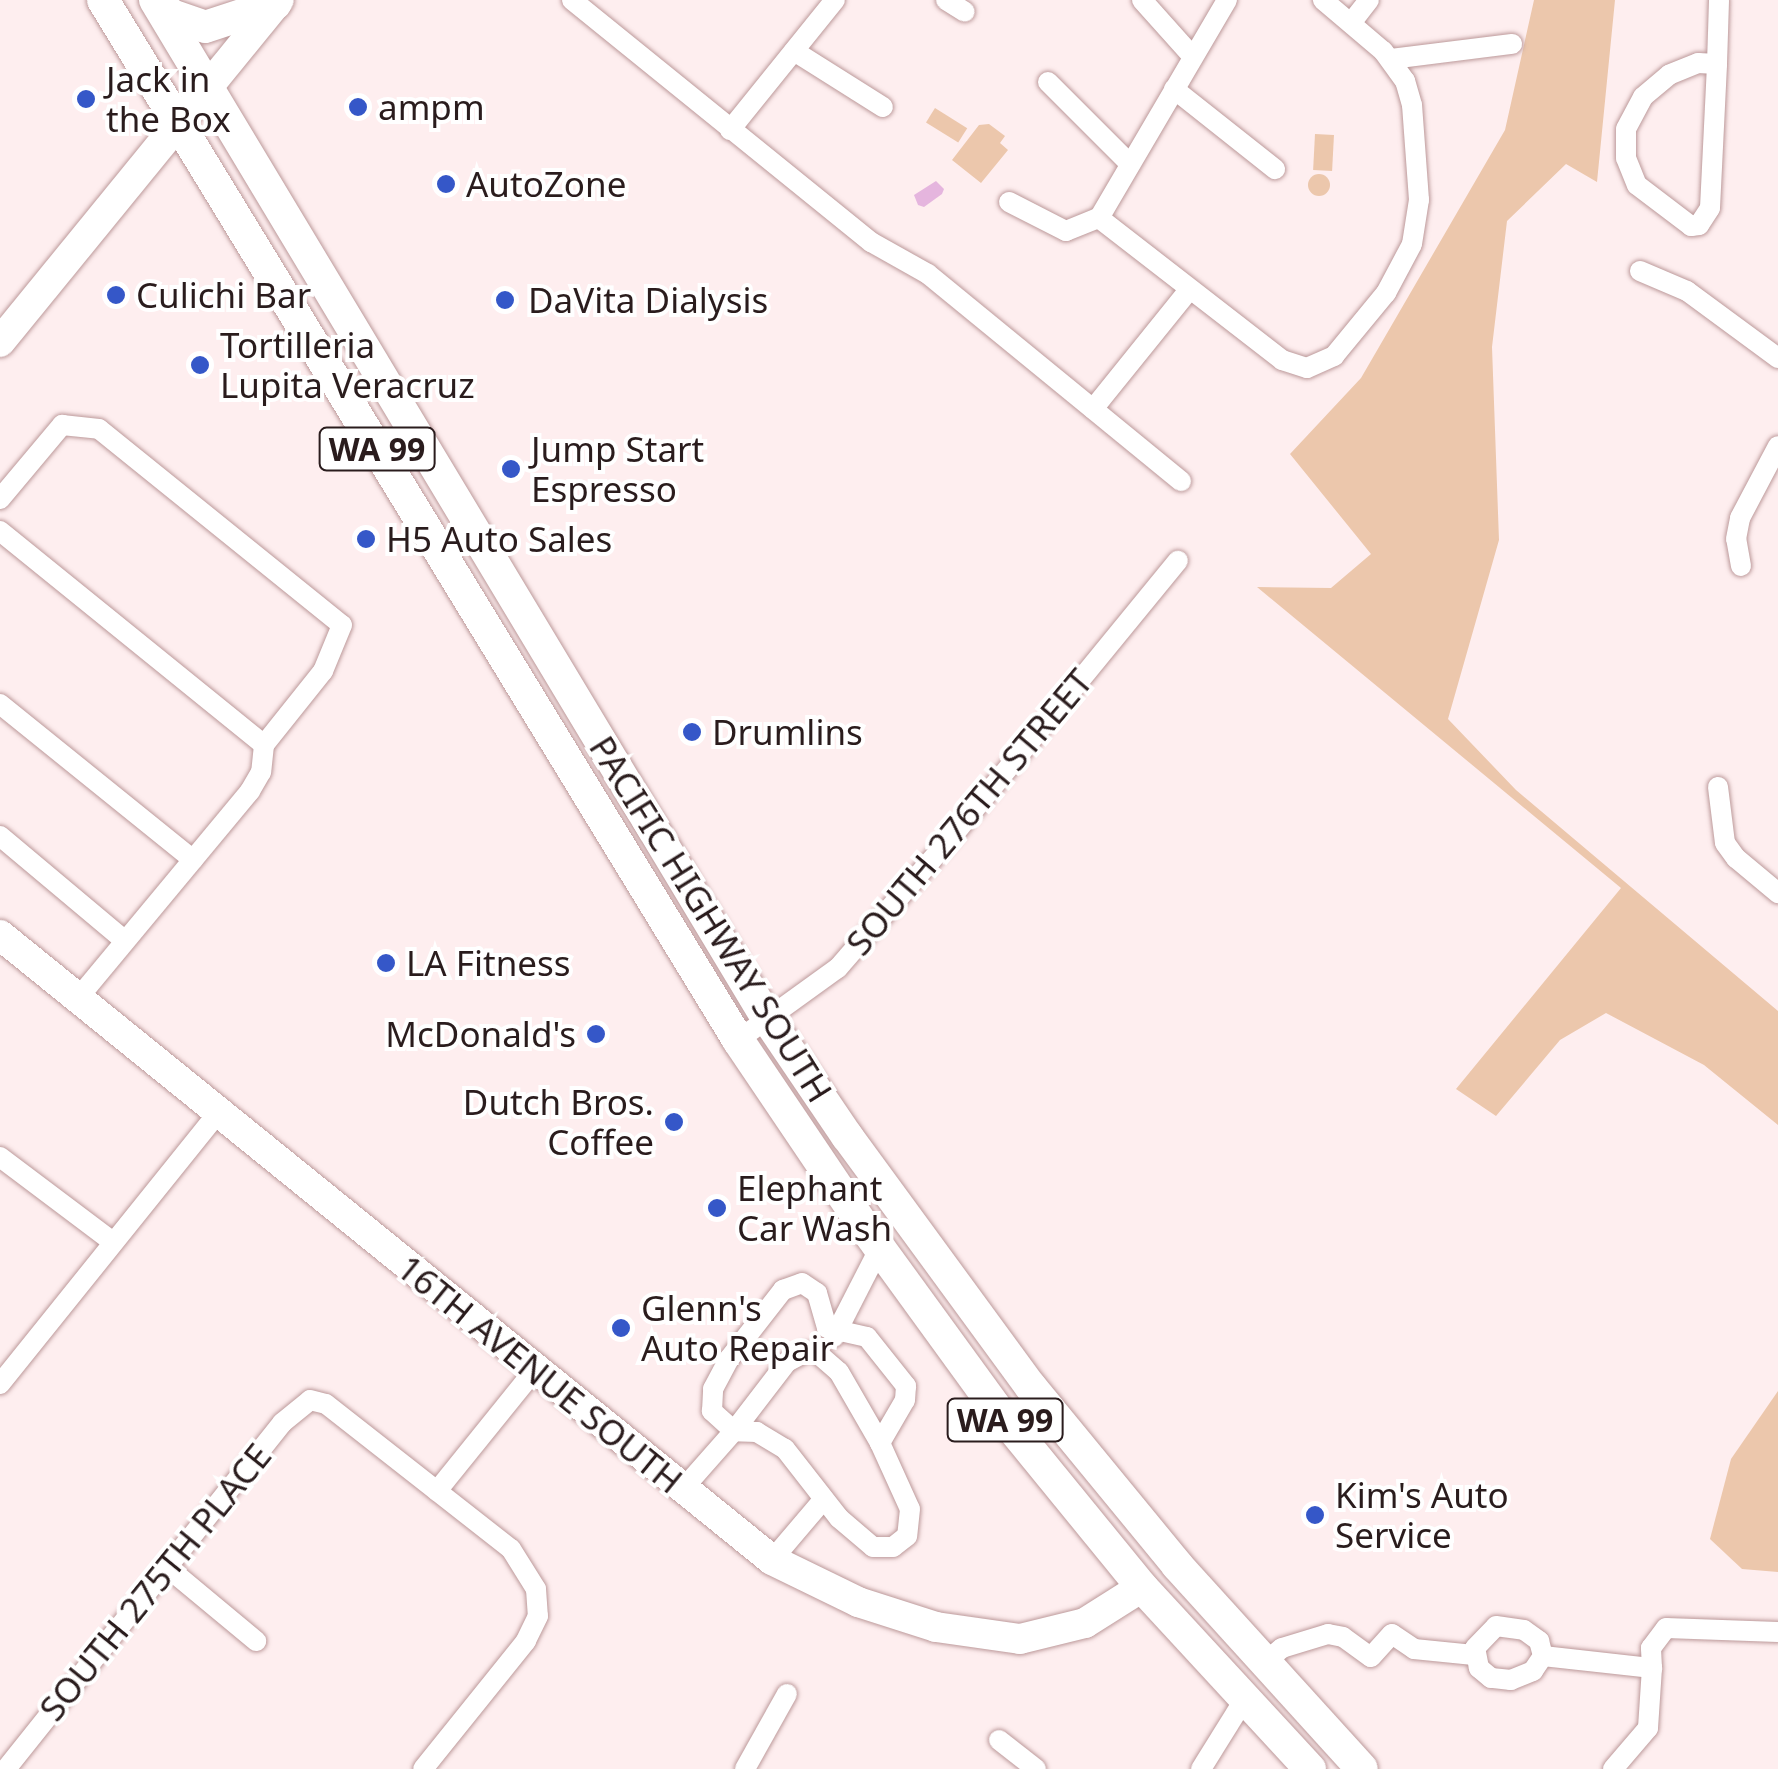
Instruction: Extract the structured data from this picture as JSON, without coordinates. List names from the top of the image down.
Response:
{
  "streets": {
    "main road": ["WA 99", "PACIFIC HIGHWAY SOUTH", "16TH AVENUE SOUTH"],
    "street": ["SOUTH 276TH STREET", "SOUTH 275TH PLACE"]
  },
  "crossings": [
    ["SOUTH 276TH STREET", "PACIFIC HIGHWAY SOUTH"],
    ["PACIFIC HIGHWAY SOUTH", "16TH AVENUE SOUTH"]
  ],
  "places": [
    "Jack in the Box",
    "ampm",
    "AutoZone",
    "Culichi Bar",
    "DaVita Dialysis",
    "Tortilleria Lupita Veracruz",
    "Jump Start Espresso",
    "H5 Auto Sales",
    "Drumlins",
    "LA Fitness",
    "McDonald's",
    "Dutch Bros. Coffee",
    "Elephant Car Wash",
    "Glenn's Auto Repair",
    "Kim's Auto Service"
  ]
}
